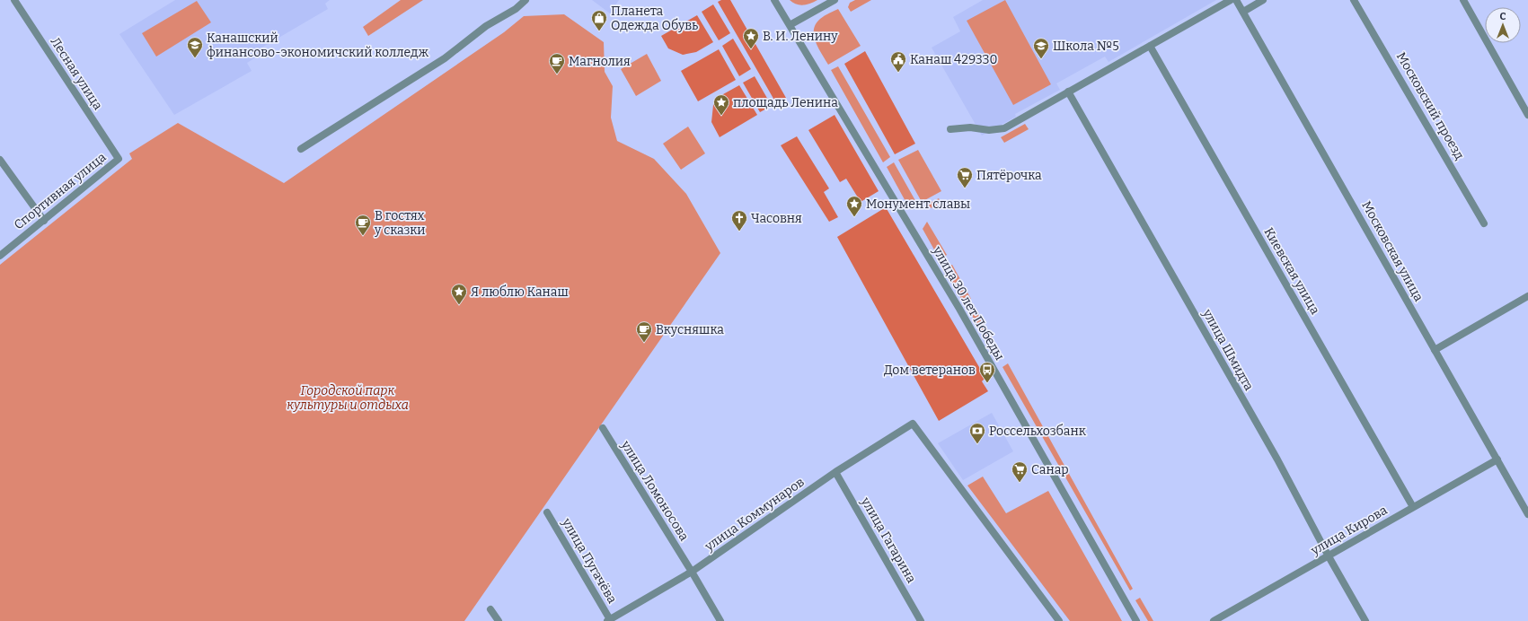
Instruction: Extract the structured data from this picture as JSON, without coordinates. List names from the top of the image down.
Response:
{
  "streets": {
    "street": [
      "Лесная улица",
      "Московский проезд",
      "Спортивная улица",
      "Московская улица",
      "Киевская улица",
      "улица 30 лет Победы",
      "улица Шмидта",
      "улица Ломоносова",
      "улица Коммунаров",
      "улица Кирова",
      "улица Гагарина",
      "улица Пугачёва"
    ]
  },
  "crossings": [
    ["Лесная улица", "Спортивная улица"],
    ["Московская улица", "улица Кирова"],
    ["Киевская улица", "улица Кирова"],
    ["улица Шмидта", "улица Кирова"],
    ["улица Ломоносова", "улица Коммунаров"],
    ["улица Коммунаров", "улица Гагарина"],
    ["улица Коммунаров", "улица Пугачёва"]
  ],
  "parks": ["Городской парк культуры и отдыха"],
  "places": {
    "shop": ["Планета Одежда Обувь"],
    "place": [
      "В. И. Ленину",
      "площадь Ленина",
      "Монумент славы",
      "Я люблю Канаш"
    ],
    "school or university": ["Канашский финансово-экономичский колледж", "Школа №5"],
    "public building": ["Канаш 429330"],
    "cafe": ["Магнолия", "В гостях у сказки", "Вкусняшка"],
    "supermarket": ["Пятёрочка", "Санар"],
    "church": ["Часовня"],
    "bus stop": ["Дом ветеранов"],
    "bank": ["Россельхозбанк"]
  },
  "north": "top"
}
